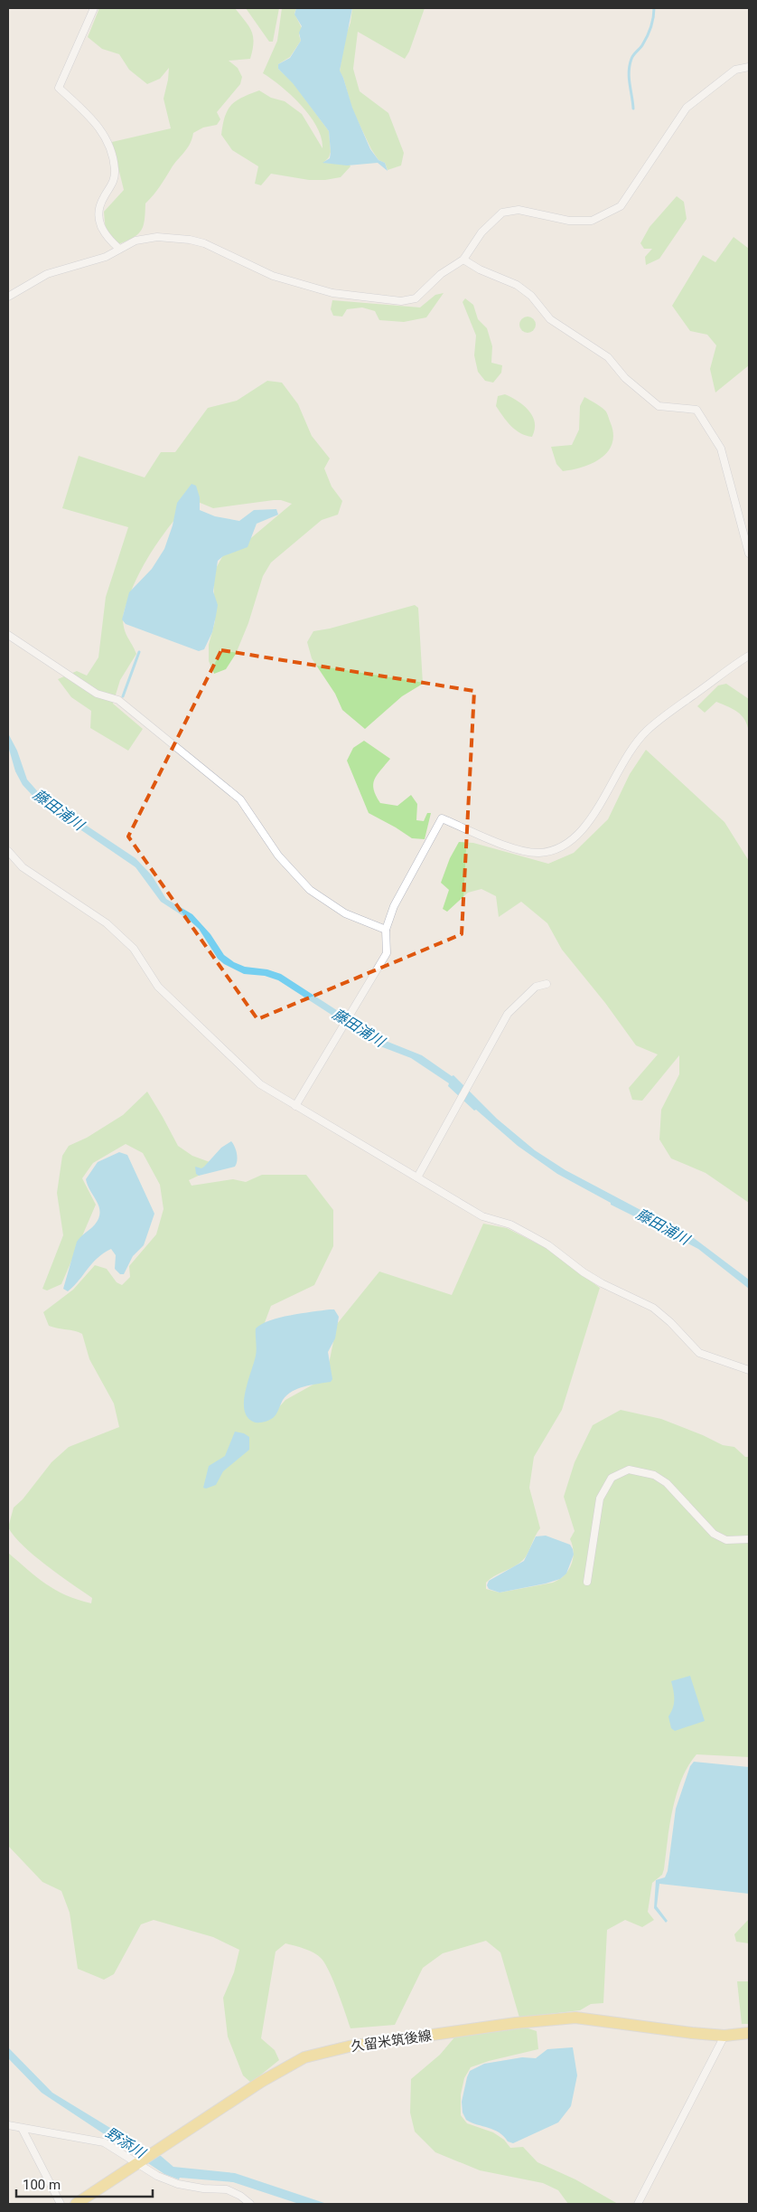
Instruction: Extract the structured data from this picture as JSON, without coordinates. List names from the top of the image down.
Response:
{
  "streets": {
    "main road": ["久留米筑後線"]
  },
  "water": ["藤田浦川", "野添川"],
  "scale_bar": "100 m"
}
